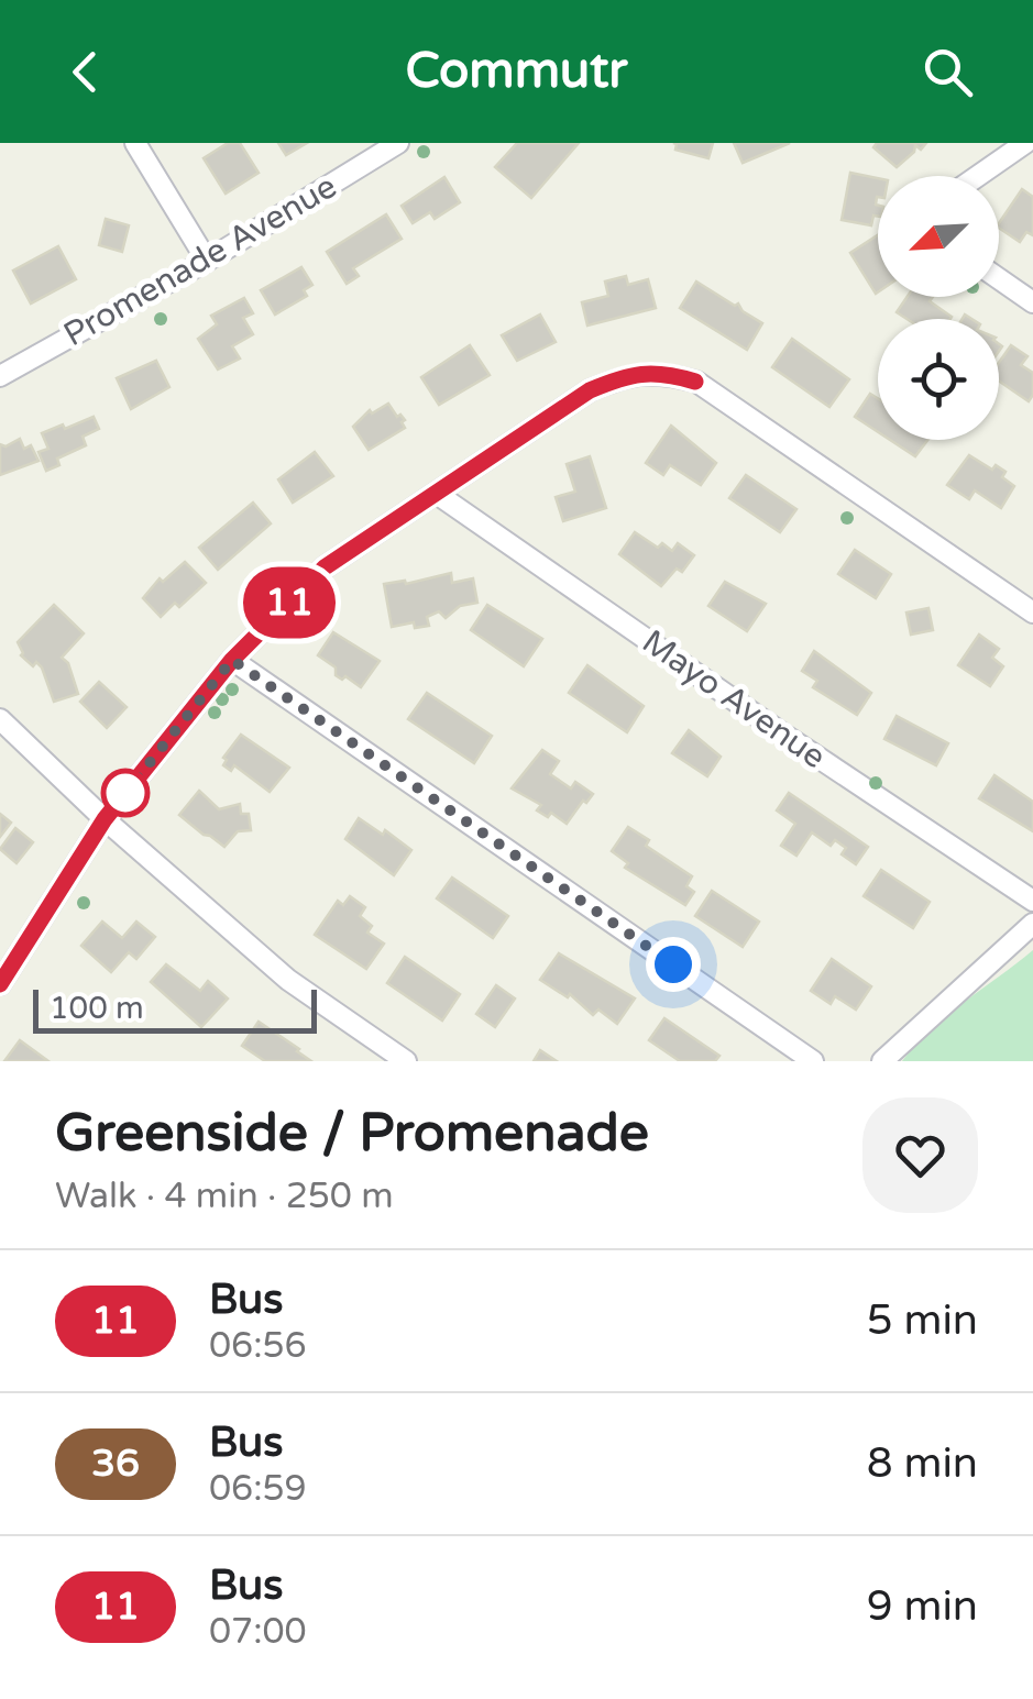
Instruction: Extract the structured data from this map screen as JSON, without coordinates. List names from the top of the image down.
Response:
{
  "streets": {
    "street": ["Promenade Avenue", "Mayo Avenue"]
  },
  "lines": ["bus line 11"],
  "scale_bar": "100 m",
  "north": "bottom left",
  "page": {
    "header": "Commutr",
    "on_map": "11",
    "scale": "100 m",
    "heading": ["Greenside / Promenade", "Walk · 4 min · 250 m"],
    "list": [
      {
        "mark": "11",
        "name": "Bus",
        "note": "06:56",
        "value": "5 min"
      },
      {
        "mark": "36",
        "name": "Bus",
        "note": "06:59",
        "value": "8 min"
      },
      {
        "mark": "11",
        "name": "Bus",
        "note": "07:00",
        "value": "9 min"
      }
    ]
  }
}
